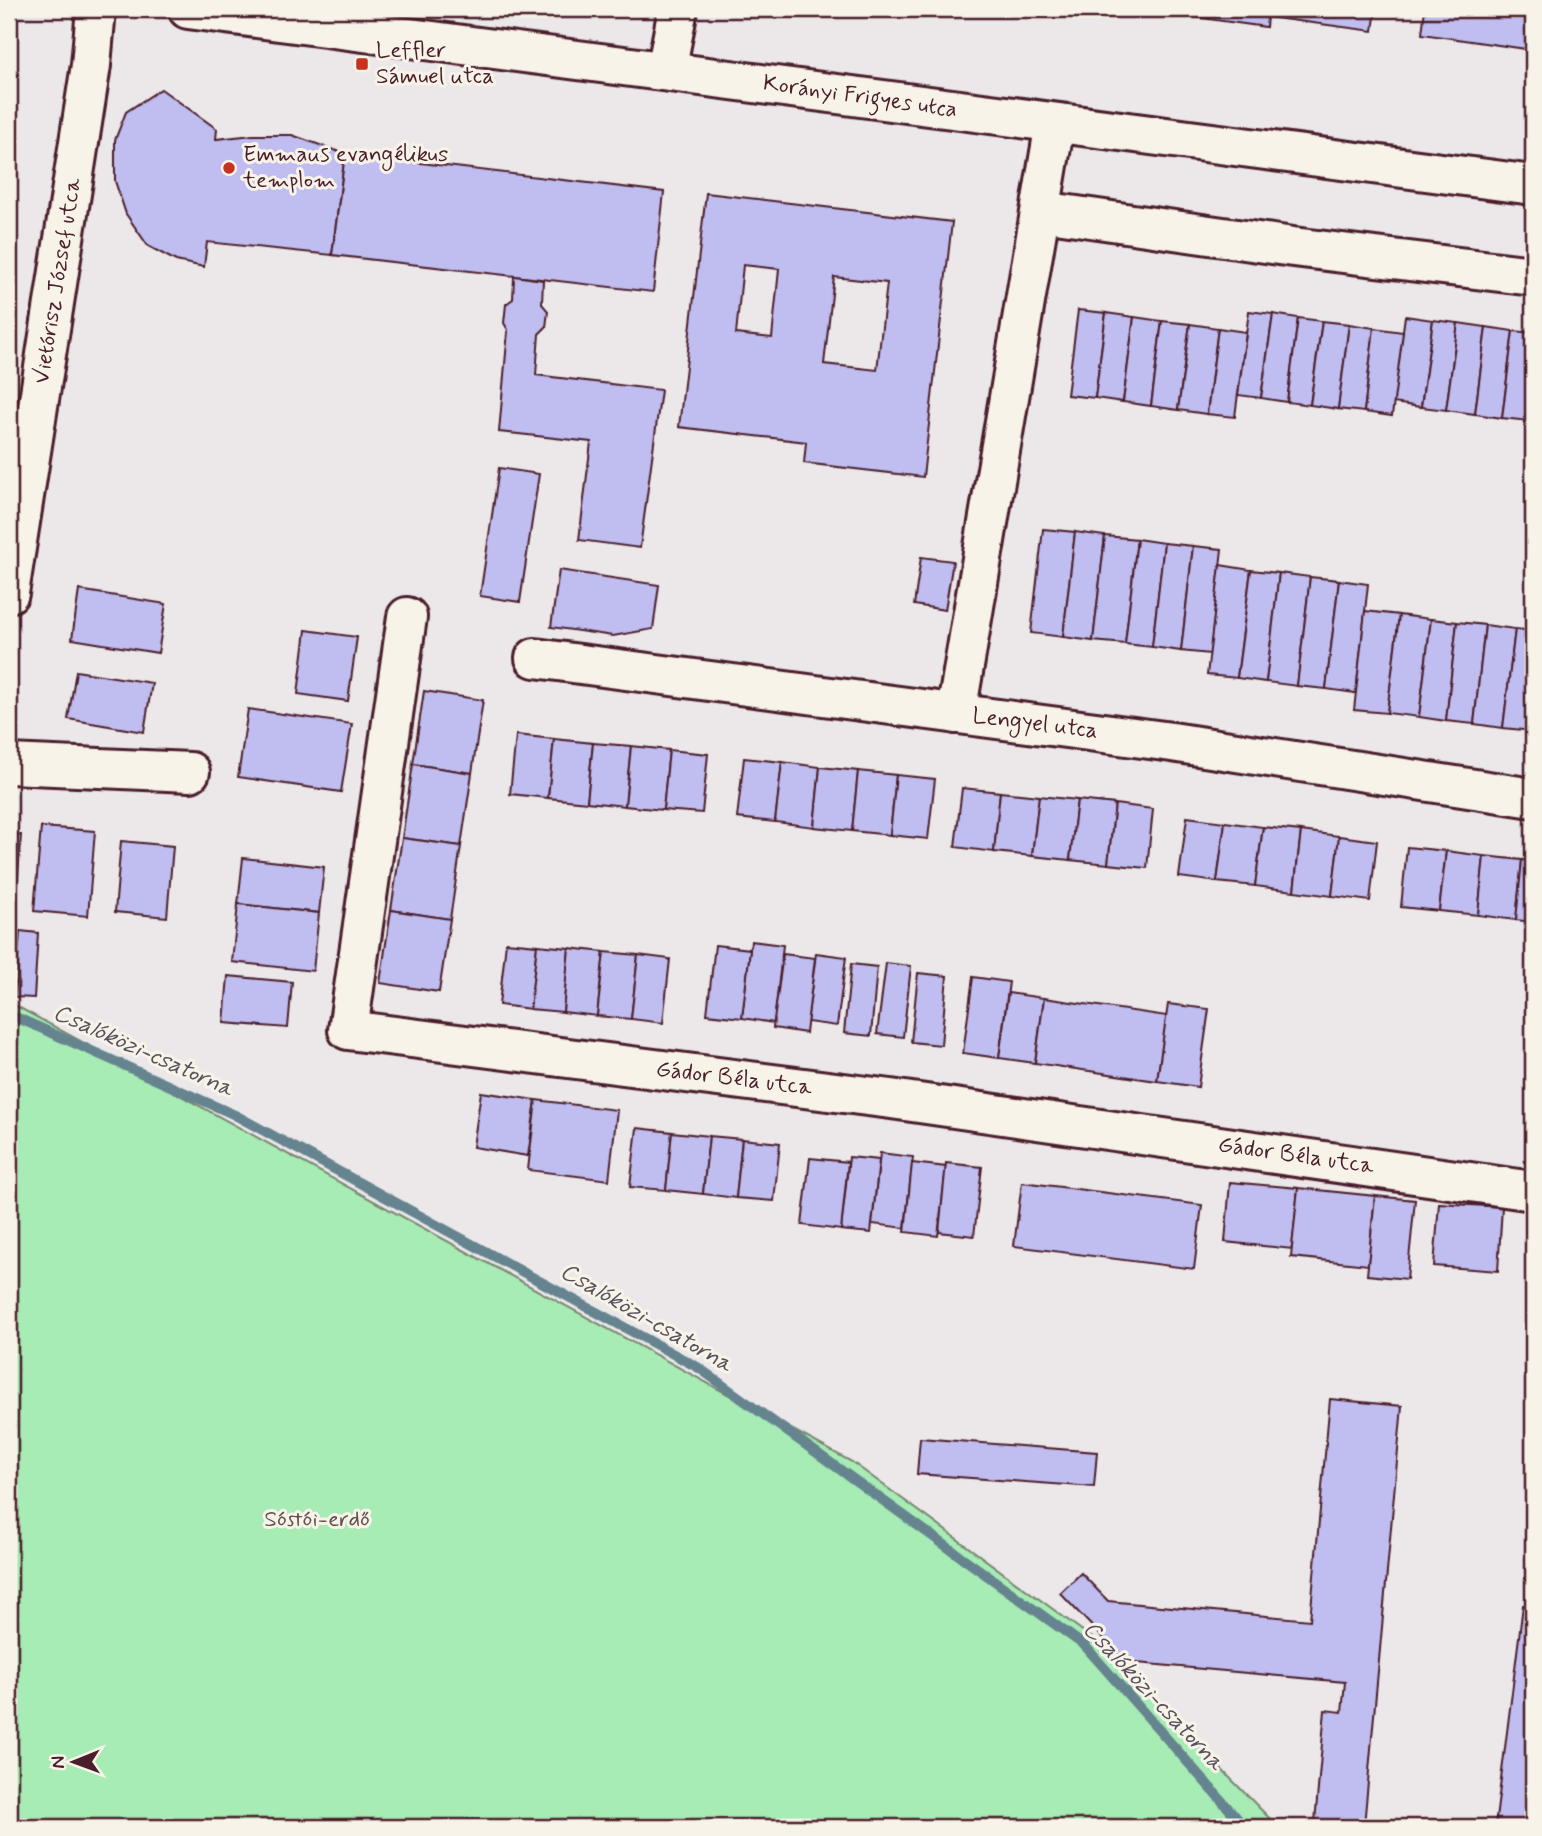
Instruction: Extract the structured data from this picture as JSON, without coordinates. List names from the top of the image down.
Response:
{
  "streets": {
    "street": [
      "Korányi Frigyes utca",
      "Vietórisz József utca",
      "Lengyel utca",
      "Gádor Béla utca"
    ]
  },
  "water": ["Csalóközi-csatorna"],
  "parks": ["Sóstói-erdő"],
  "places": {
    "transit": ["Leffler Sámuel utca"],
    "other": ["Emmaus evangélikus templom"]
  },
  "north": "left"
}
